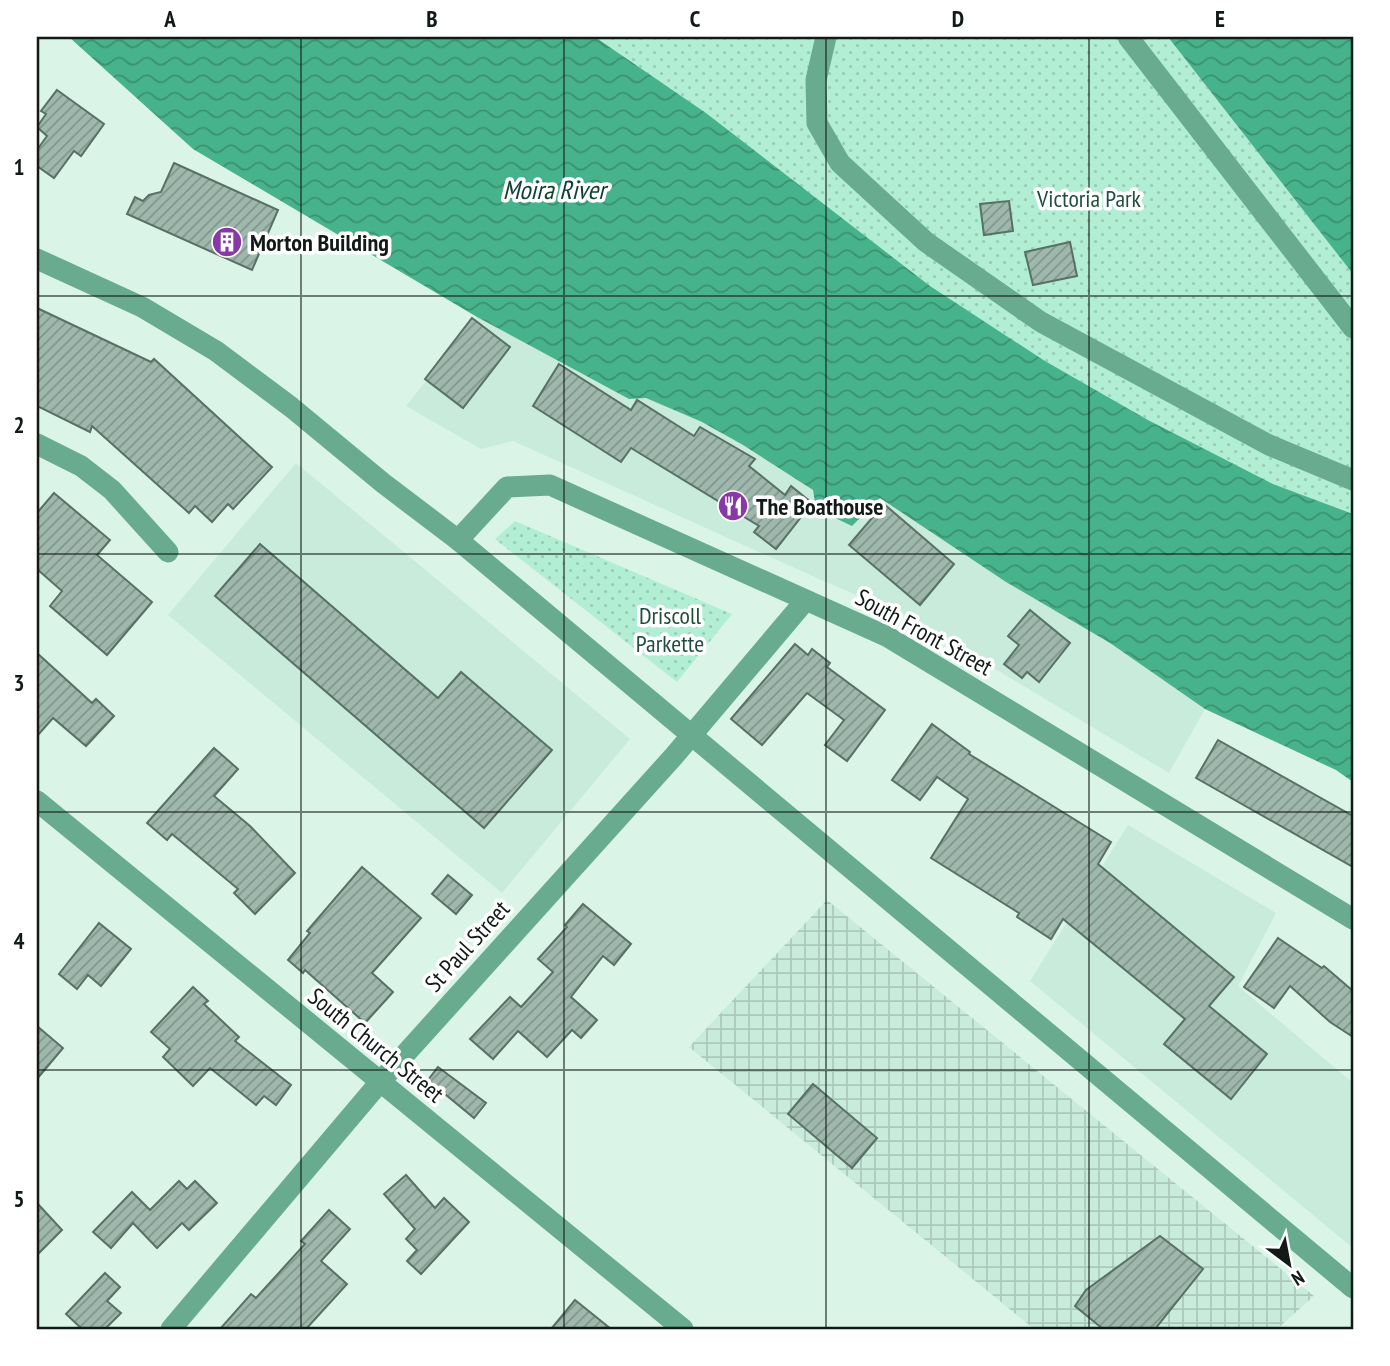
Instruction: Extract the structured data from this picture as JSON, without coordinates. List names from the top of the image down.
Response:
{
  "streets": {
    "street": ["South Front Street", "St Paul Street", "South Church Street"]
  },
  "crossings": [
    ["South Front Street", "St Paul Street"],
    ["St Paul Street", "South Church Street"]
  ],
  "water": ["Moira River"],
  "parks": ["Victoria Park", "Driscoll Parkette"],
  "places": {
    "building": ["Morton Building"],
    "restaurant": ["The Boathouse"]
  },
  "north": "bottom right",
  "grid": {
    "columns": [
      "A",
      "B",
      "C",
      "D",
      "E"
    ],
    "rows": [
      "1",
      "2",
      "3",
      "4",
      "5"
    ]
  }
}
